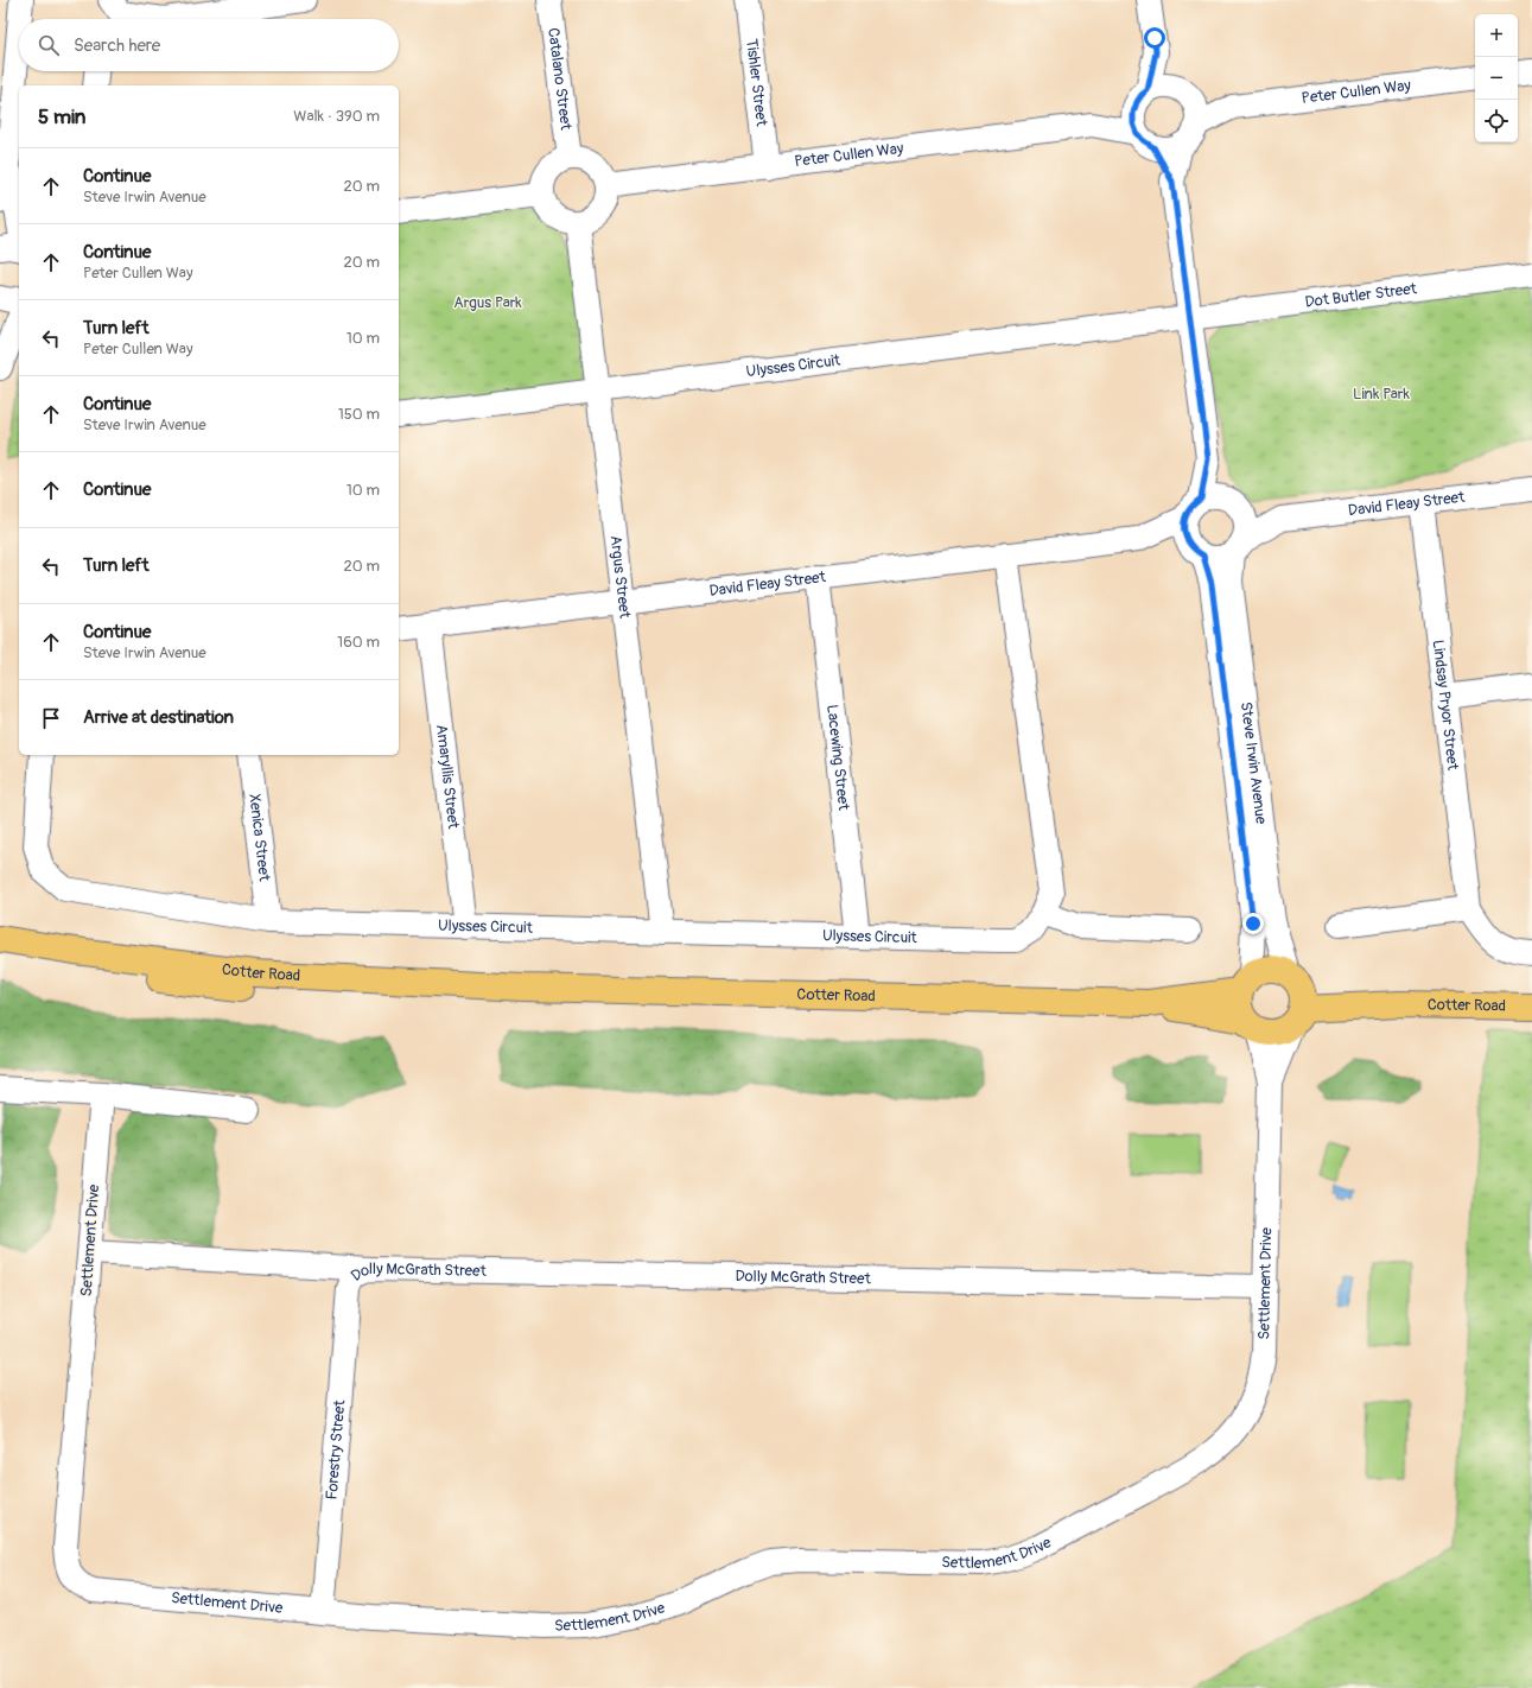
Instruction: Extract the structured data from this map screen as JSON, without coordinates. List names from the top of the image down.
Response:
{
  "streets": {
    "main road": ["Cotter Road"],
    "street": [
      "Catalano Street",
      "Tishler Street",
      "Peter Cullen Way",
      "Dot Butler Street",
      "Ulysses Circuit",
      "David Fleay Street",
      "Argus Street",
      "Lindsay Pryor Street",
      "Lacewing Street",
      "Steve Irwin Avenue",
      "Amaryllis Street",
      "Xenica Street",
      "Settlement Drive",
      "Dolly McGrath Street",
      "Forestry Street"
    ]
  },
  "crossings": [
    ["Catalano Street", "Peter Cullen Way"],
    ["Catalano Street", "Argus Street"],
    ["Tishler Street", "Peter Cullen Way"],
    ["Peter Cullen Way", "Argus Street"],
    ["Dot Butler Street", "Ulysses Circuit"],
    ["Ulysses Circuit", "David Fleay Street"],
    ["Ulysses Circuit", "Argus Street"],
    ["Ulysses Circuit", "Lacewing Street"],
    ["Ulysses Circuit", "Amaryllis Street"],
    ["Ulysses Circuit", "Xenica Street"],
    ["David Fleay Street", "Argus Street"],
    ["David Fleay Street", "Lindsay Pryor Street"],
    ["David Fleay Street", "Lacewing Street"],
    ["David Fleay Street", "Steve Irwin Avenue"],
    ["David Fleay Street", "Amaryllis Street"],
    ["Steve Irwin Avenue", "Cotter Road"],
    ["Steve Irwin Avenue", "Settlement Drive"],
    ["Cotter Road", "Settlement Drive"],
    ["Settlement Drive", "Dolly McGrath Street"],
    ["Settlement Drive", "Forestry Street"],
    ["Dolly McGrath Street", "Forestry Street"]
  ],
  "parks": ["Argus Park", "Link Park"],
  "page": {
    "map_buttons": ["+", "−"],
    "search": "Search here",
    "heading": ["5 min", "Walk · 390 m"],
    "list": [
      ["Continue", "Steve Irwin Avenue", "20 m"],
      ["Continue", "Peter Cullen Way", "20 m"],
      ["Turn left", "Peter Cullen Way", "10 m"],
      ["Continue", "Steve Irwin Avenue", "150 m"],
      ["Continue", "10 m"],
      ["Turn left", "20 m"],
      ["Continue", "Steve Irwin Avenue", "160 m"],
      "Arrive at destination"
    ]
  }
}
